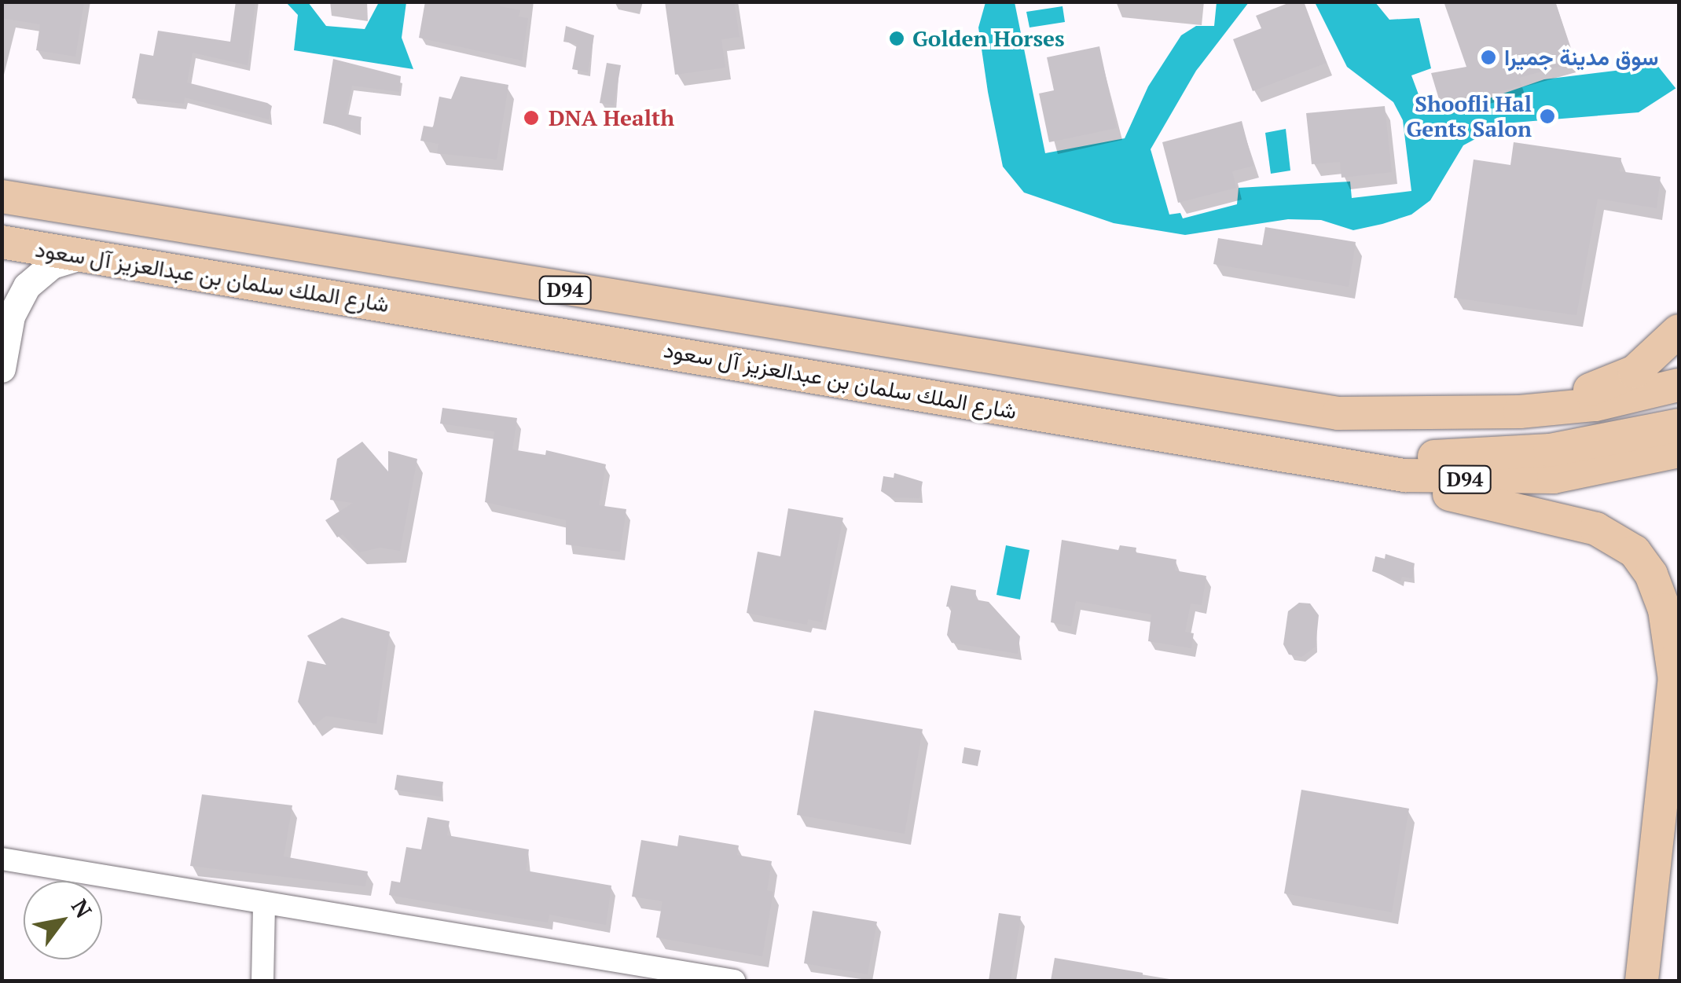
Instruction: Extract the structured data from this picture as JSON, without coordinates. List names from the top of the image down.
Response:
{
  "streets": {
    "main road": ["شارع الملك سلمان بن عبدالعزيز آل سعود", "D94"]
  },
  "places": [
    "Golden Horses",
    "سوق مدينة جميرا",
    "Shoofli Hal Gents Salon",
    "DNA Health"
  ],
  "north": "top right"
}
